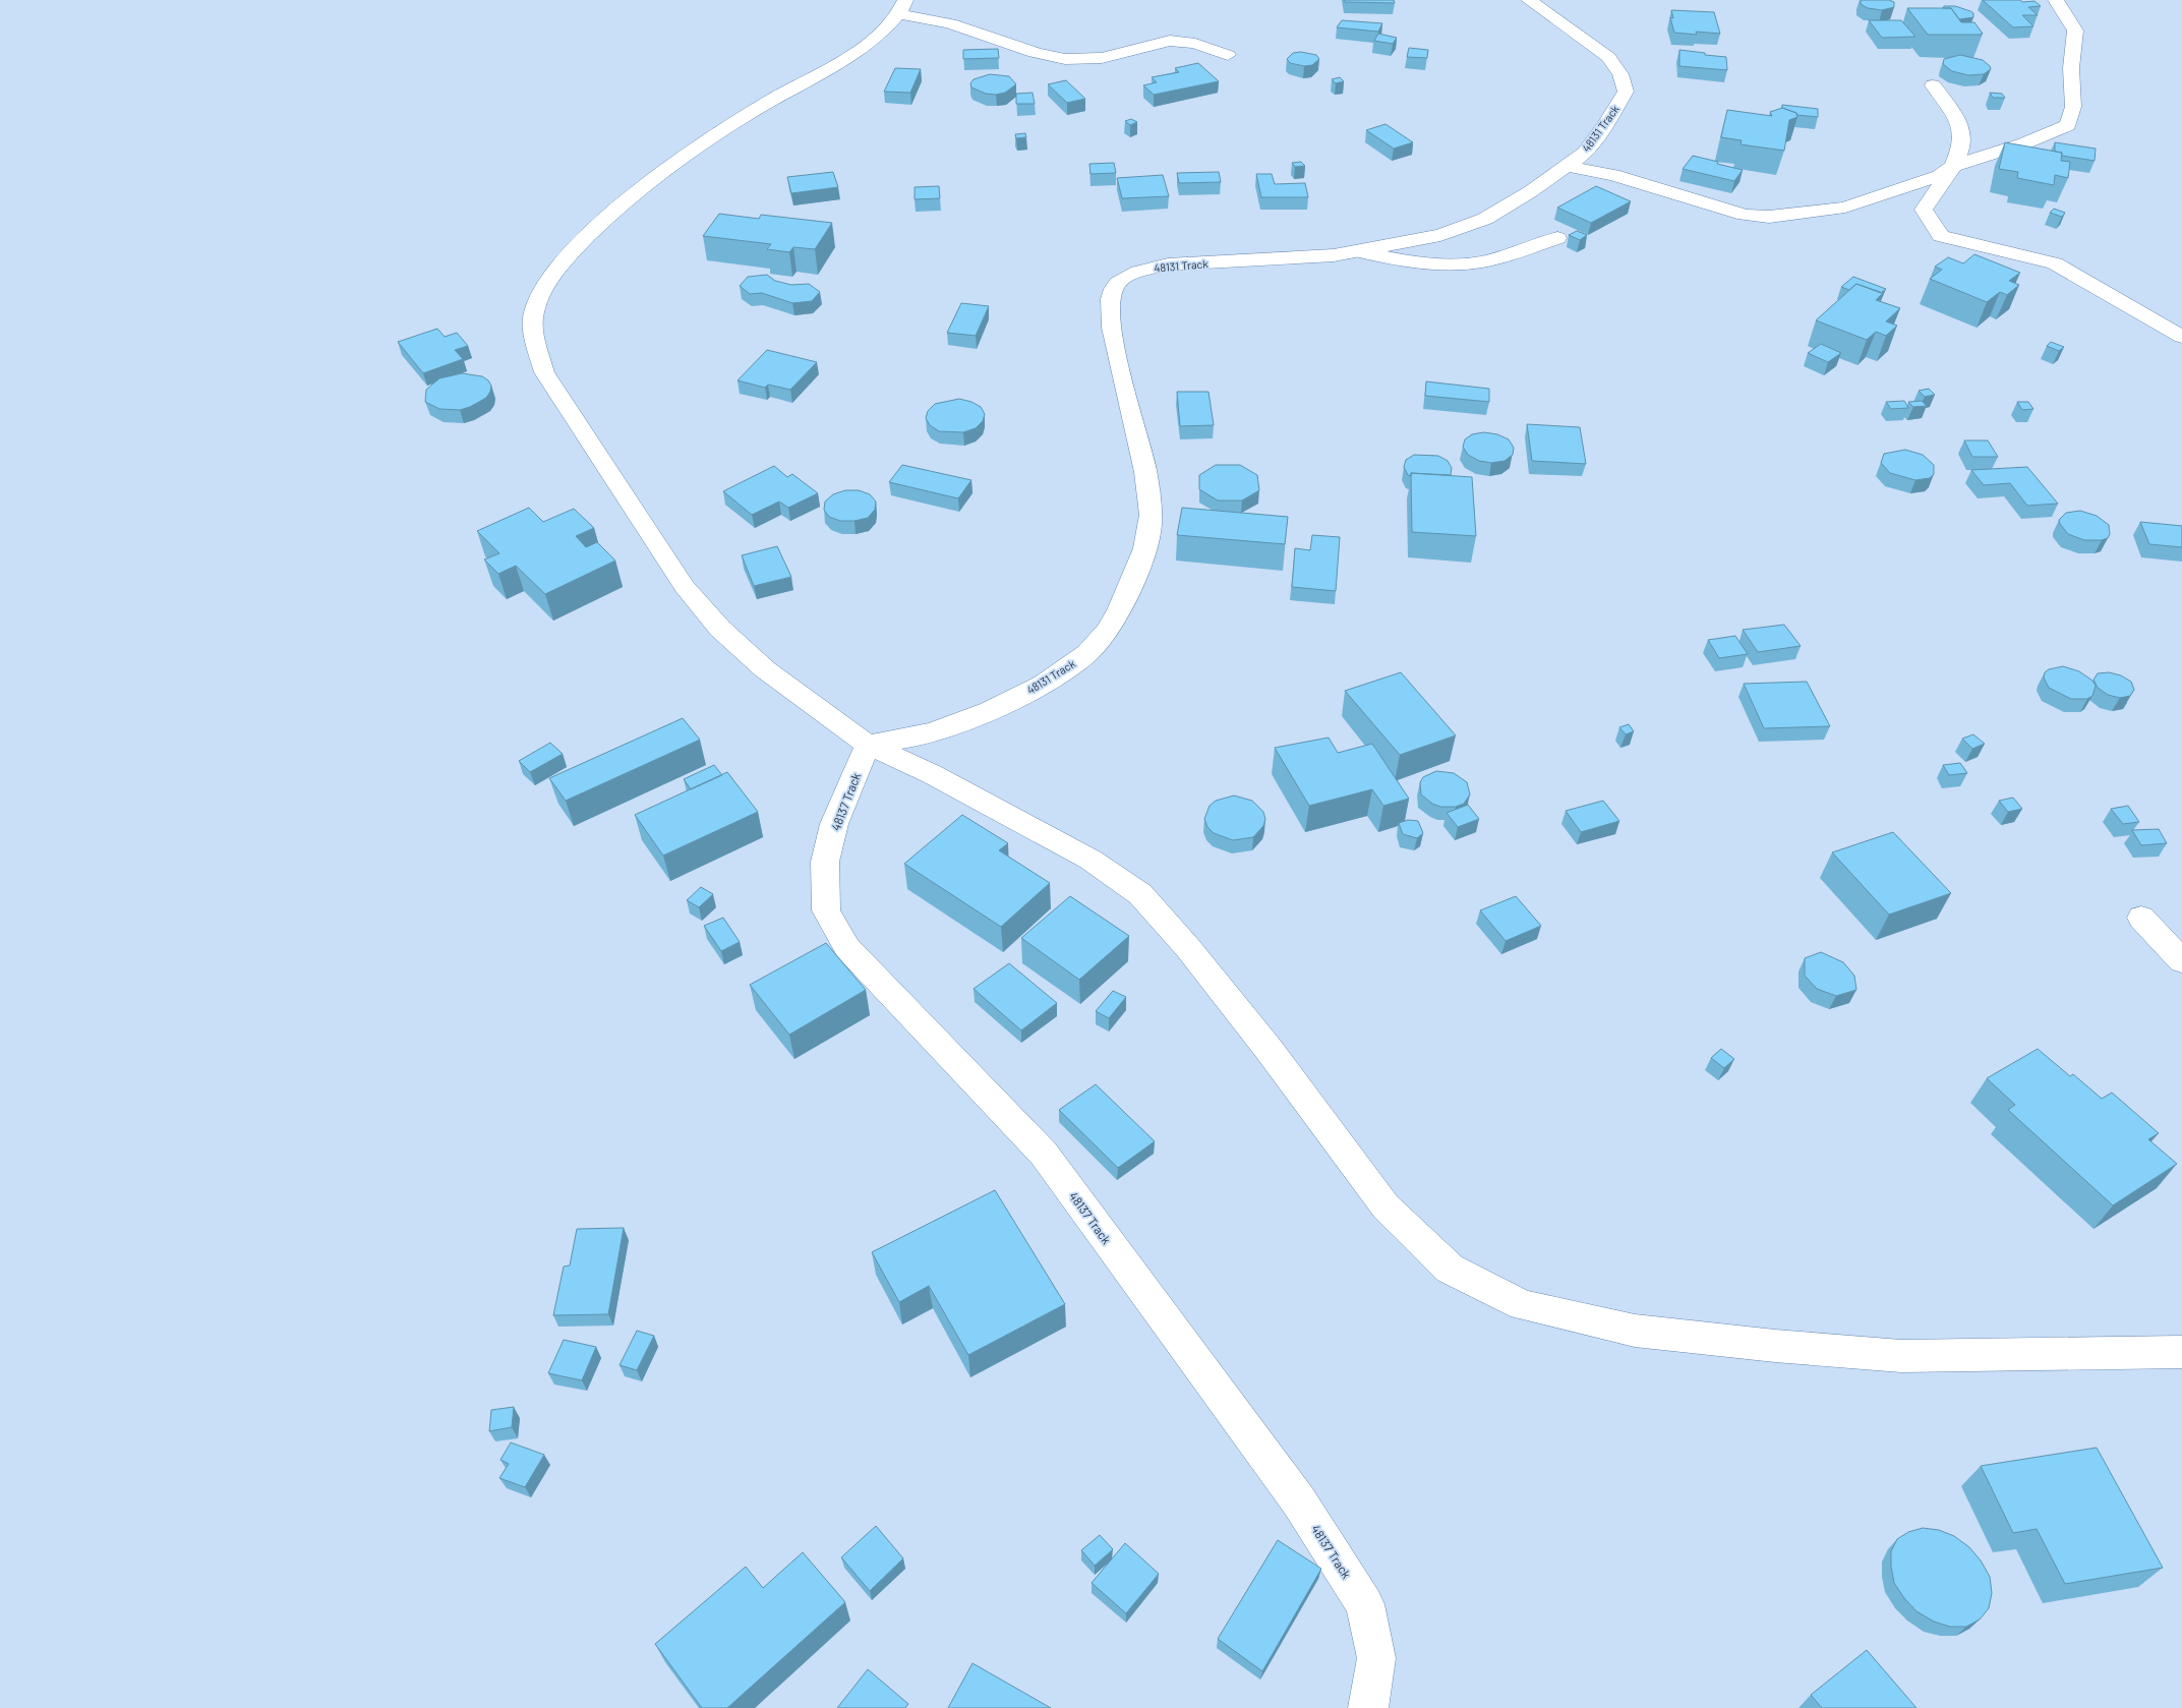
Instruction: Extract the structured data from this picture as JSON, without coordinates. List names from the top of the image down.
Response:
{
  "streets": {
    "street": ["48131 Track", "48137 Track"]
  },
  "crossings": [
    ["48131 Track", "48137 Track"]
  ]
}
